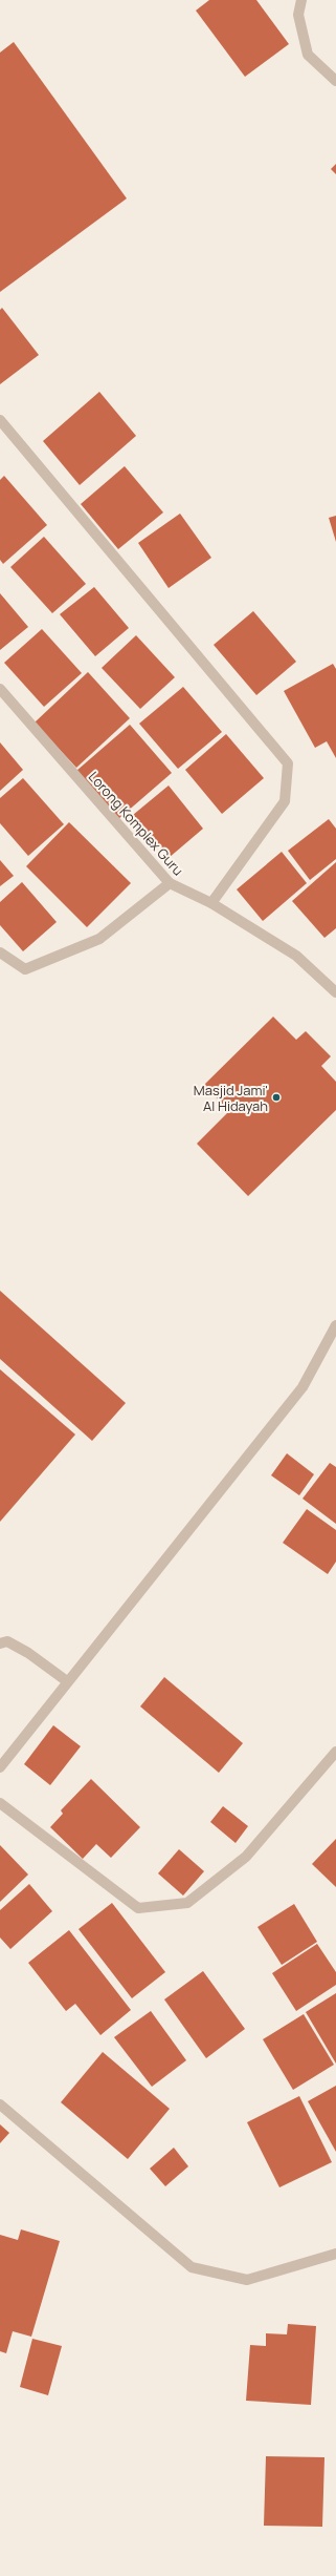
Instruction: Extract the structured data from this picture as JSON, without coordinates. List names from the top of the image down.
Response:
{
  "streets": {
    "street": ["Lorong Komplex Guru"]
  },
  "places": ["Masjid Jami' Al Hidayah"]
}
